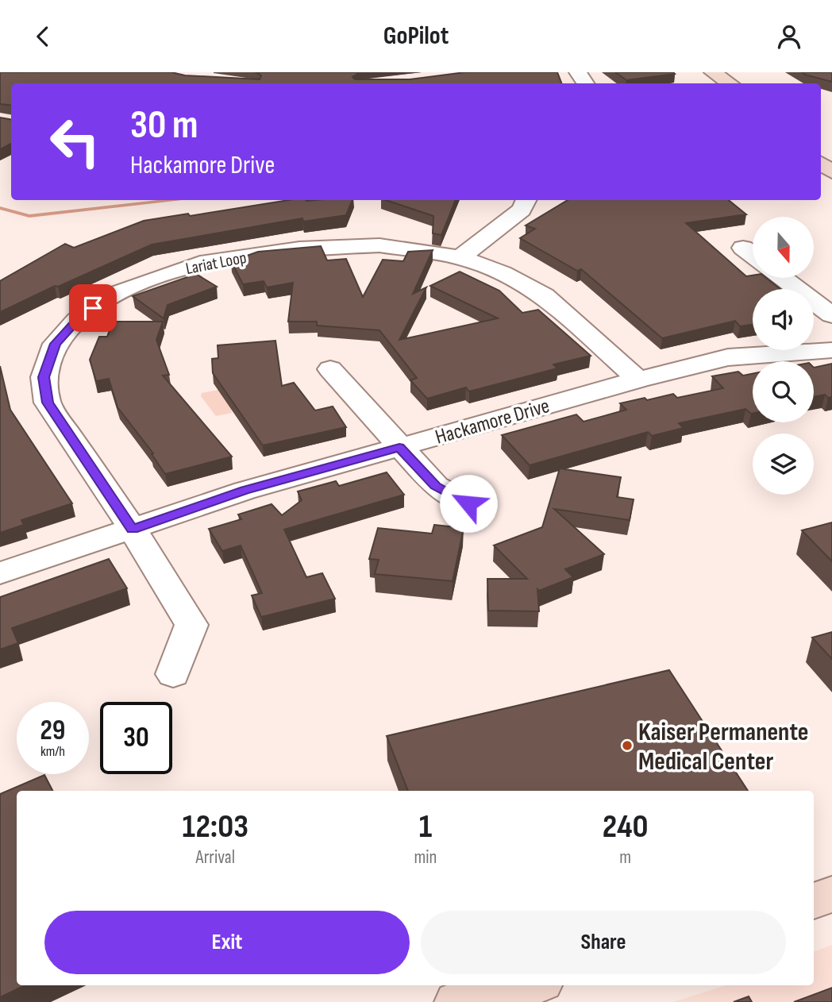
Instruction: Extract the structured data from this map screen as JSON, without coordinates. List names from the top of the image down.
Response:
{
  "streets": {
    "street": ["Lariat Loop", "Hackamore Drive"]
  },
  "crossings": [
    ["Lariat Loop", "Hackamore Drive"]
  ],
  "places": ["Kaiser Permanente Medical Center"],
  "north": "bottom",
  "page": {
    "header": "GoPilot",
    "turn": ["30 m", "Hackamore Drive"],
    "speed": "29 km/h",
    "limit": "30",
    "eta": [
      "12:03",
      "Arrival",
      "1",
      "min",
      "240",
      "m"
    ],
    "buttons": ["Exit", "Share"]
  }
}
